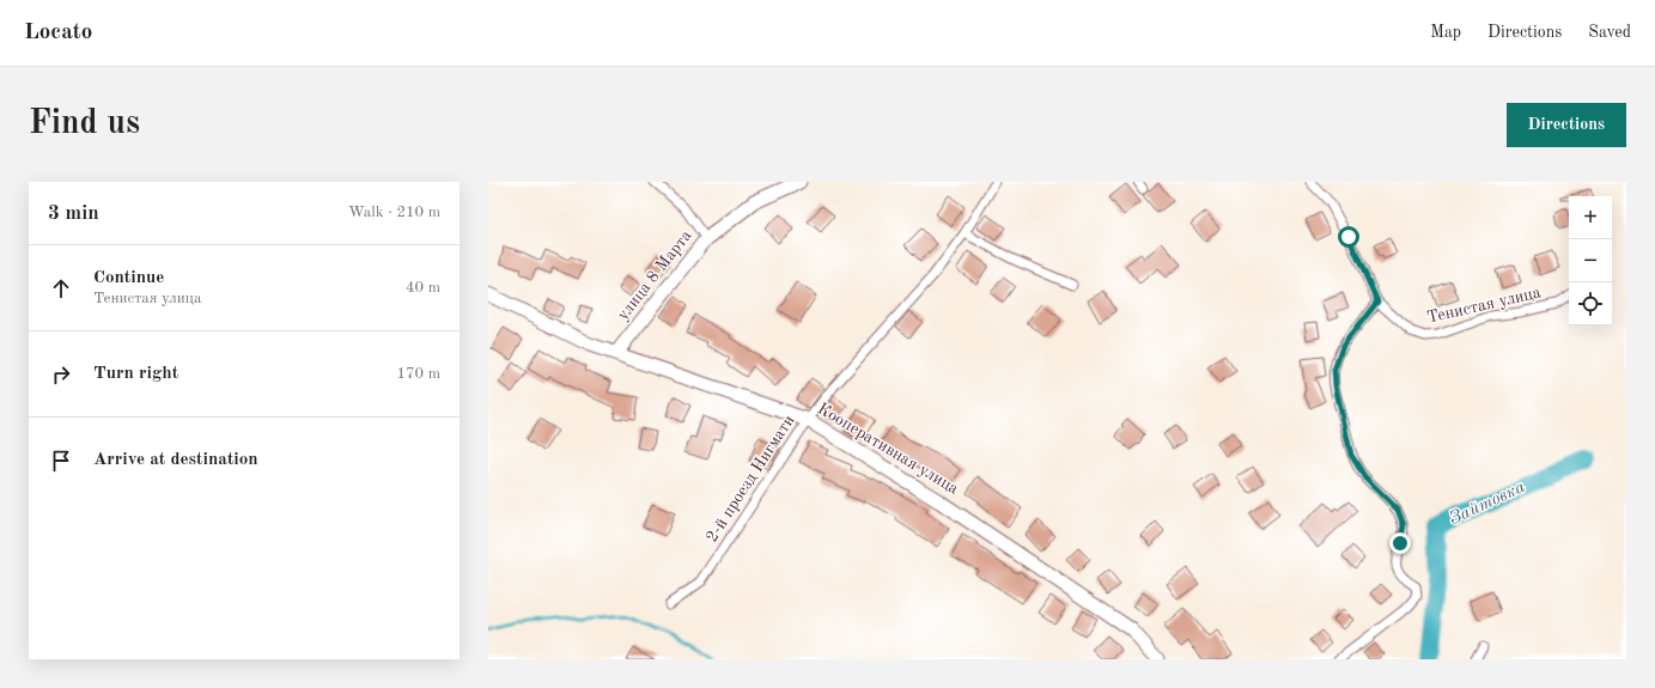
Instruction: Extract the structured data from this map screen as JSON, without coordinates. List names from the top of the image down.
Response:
{
  "streets": {
    "main road": ["улица 8 Марта", "Кооперативная улица"],
    "street": ["Тенистая улица", "2-й проезд Нигмати"]
  },
  "crossings": [
    ["улица 8 Марта", "Кооперативная улица"],
    ["Кооперативная улица", "2-й проезд Нигмати"]
  ],
  "water": ["Зайтовка"],
  "page": {
    "header": "Locato",
    "nav": ["Map", "Directions", "Saved"],
    "buttons": "Directions",
    "title": "Find us",
    "heading": ["3 min", "Walk · 210 m"],
    "map_buttons": ["+", "−"],
    "list": [
      ["Continue", "Тенистая улица", "40 m"],
      ["Turn right", "170 m"],
      "Arrive at destination"
    ]
  }
}
